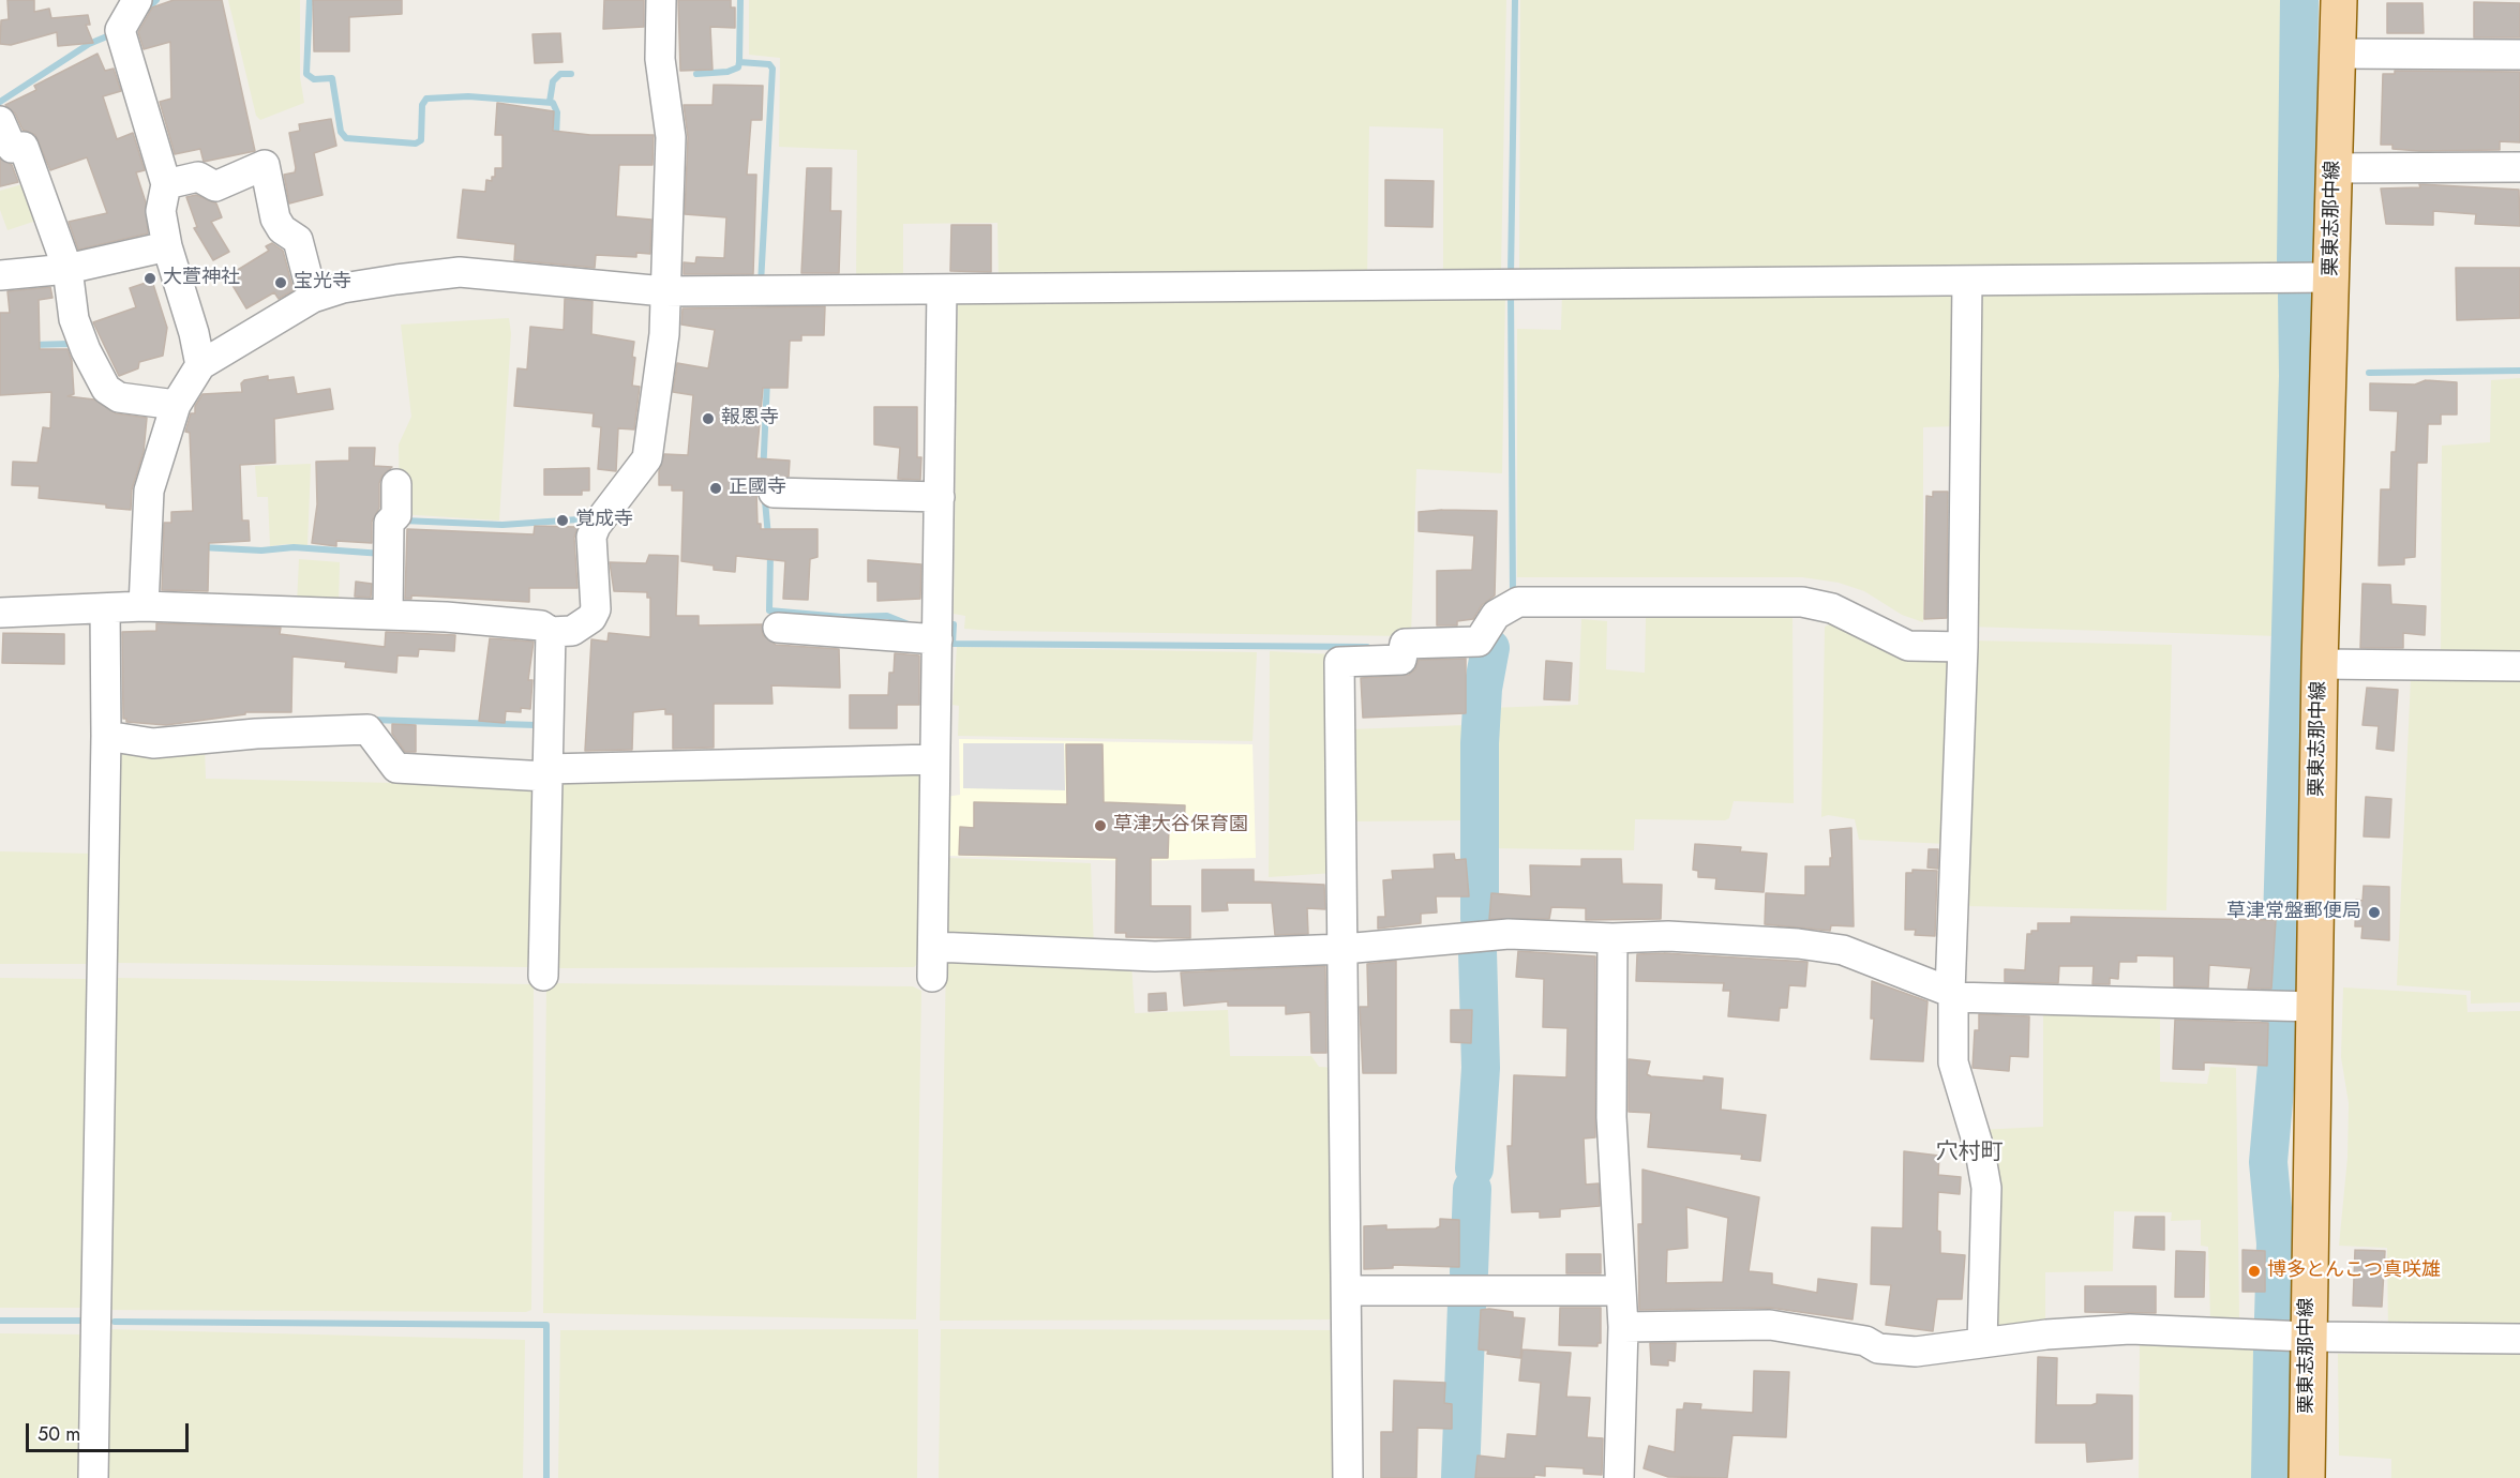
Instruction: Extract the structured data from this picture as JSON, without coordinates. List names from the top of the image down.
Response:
{
  "streets": {
    "main road": ["栗東志那中線"]
  },
  "districts": ["穴村町"],
  "places": [
    "大萱神社",
    "宝光寺",
    "報恩寺",
    "正國寺",
    "覚成寺",
    "草津大谷保育園",
    "草津常盤郵便局",
    "博多とんこつ真咲雄"
  ],
  "scale_bar": "50 m"
}
